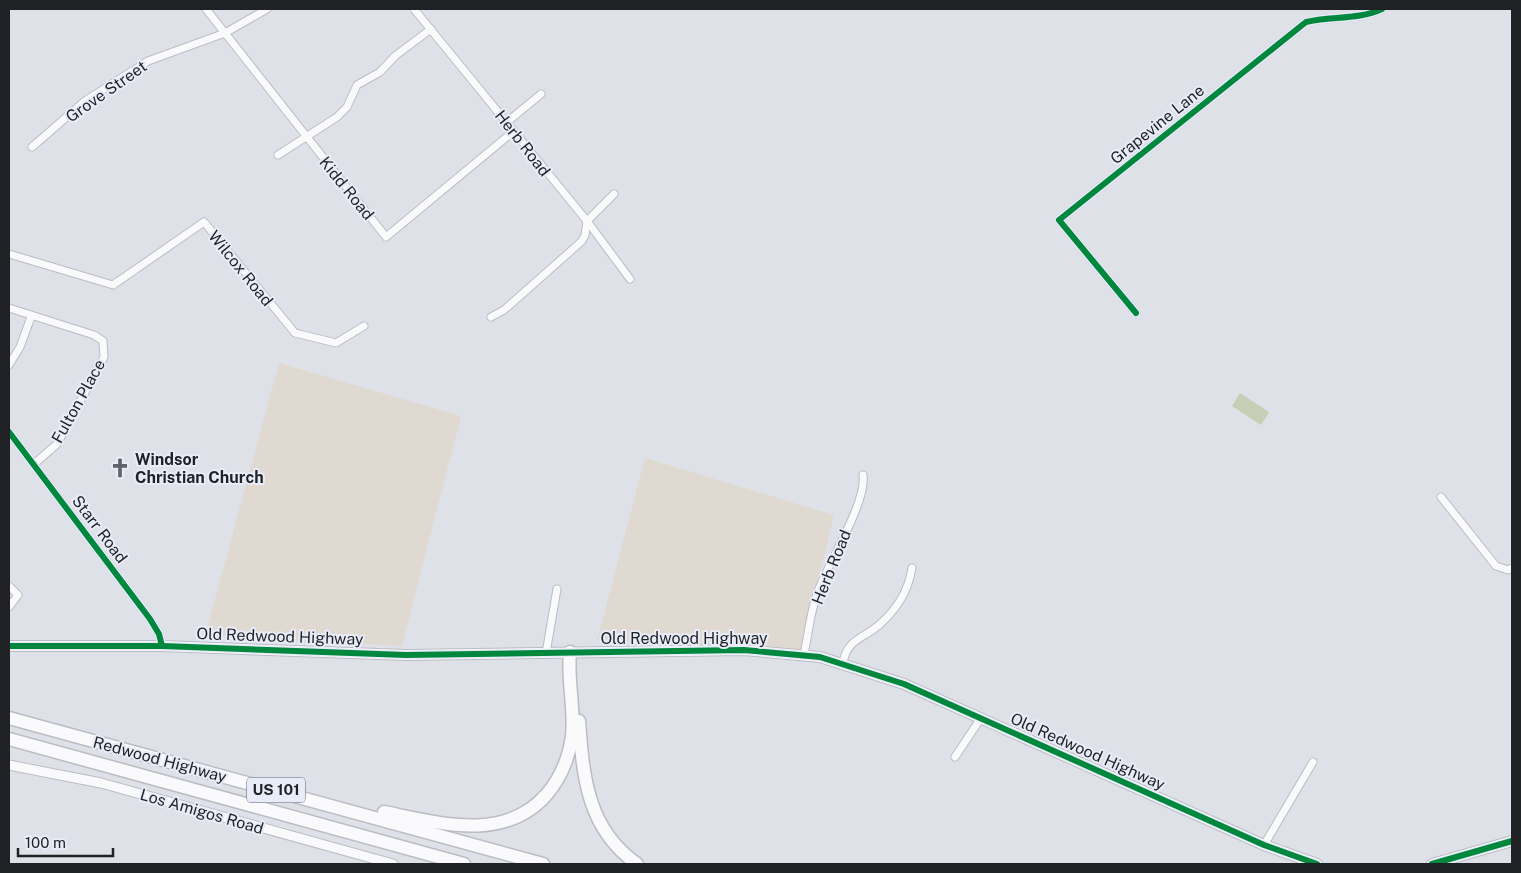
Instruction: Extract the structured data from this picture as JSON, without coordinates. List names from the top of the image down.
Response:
{
  "streets": {
    "highway": ["Redwood Highway", "US 101"],
    "main road": ["Old Redwood Highway"],
    "street": [
      "Grove Street",
      "Grapevine Lane",
      "Herb Road",
      "Kidd Road",
      "Wilcox Road",
      "Fulton Place",
      "Starr Road",
      "Los Amigos Road"
    ]
  },
  "crossings": [
    ["Grove Street", "Kidd Road"],
    ["Herb Road", "Kidd Road"],
    ["Herb Road", "Old Redwood Highway"],
    ["Fulton Place", "Starr Road"],
    ["Starr Road", "Old Redwood Highway"]
  ],
  "places": {
    "church": ["Windsor Christian Church"]
  },
  "scale_bar": "100 m"
}
